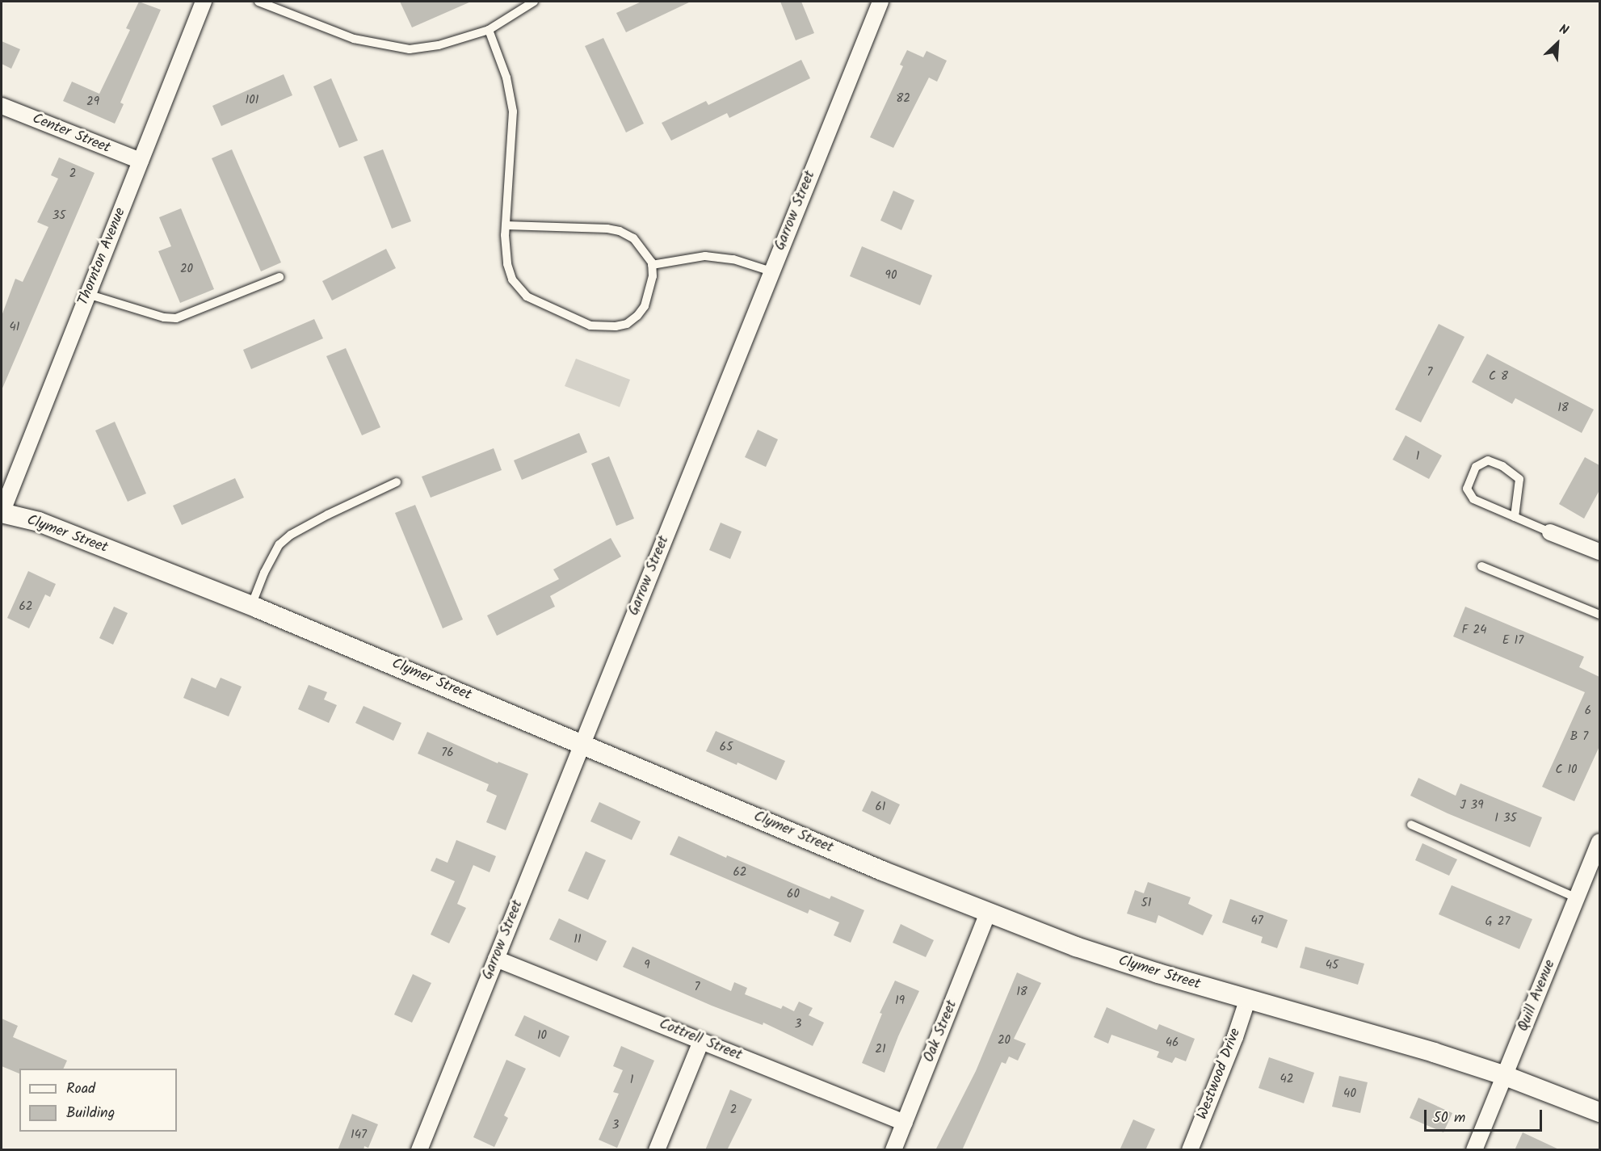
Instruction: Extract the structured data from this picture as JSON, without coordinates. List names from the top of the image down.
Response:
{
  "streets": {
    "street": [
      "Center Street",
      "Garrow Street",
      "Thornton Avenue",
      "Clymer Street",
      "Quill Avenue",
      "Oak Street",
      "Cottrell Street",
      "Westwood Drive"
    ]
  },
  "crossings": [
    ["Center Street", "Thornton Avenue"],
    ["Garrow Street", "Clymer Street"],
    ["Garrow Street", "Cottrell Street"],
    ["Thornton Avenue", "Clymer Street"],
    ["Clymer Street", "Quill Avenue"],
    ["Clymer Street", "Oak Street"],
    ["Clymer Street", "Westwood Drive"],
    ["Oak Street", "Cottrell Street"]
  ],
  "house_numbers": [
    "82",
    "101",
    "29",
    "2",
    "35",
    "20",
    "90",
    "41",
    "7",
    "C 8",
    "18",
    "1",
    "62",
    "F 24",
    "E 17",
    "6",
    "B 7",
    "65",
    "76",
    "C 10",
    "J 39",
    "61",
    "I 35",
    "62",
    "60",
    "51",
    "47",
    "G 27",
    "11",
    "9",
    "45",
    "7",
    "18",
    "19",
    "3",
    "10",
    "20",
    "46",
    "21",
    "42",
    "1",
    "40",
    "2",
    "3",
    "147"
  ],
  "legend": ["Road", "Building"],
  "scale_bar": "50 m",
  "north": "top right"
}
